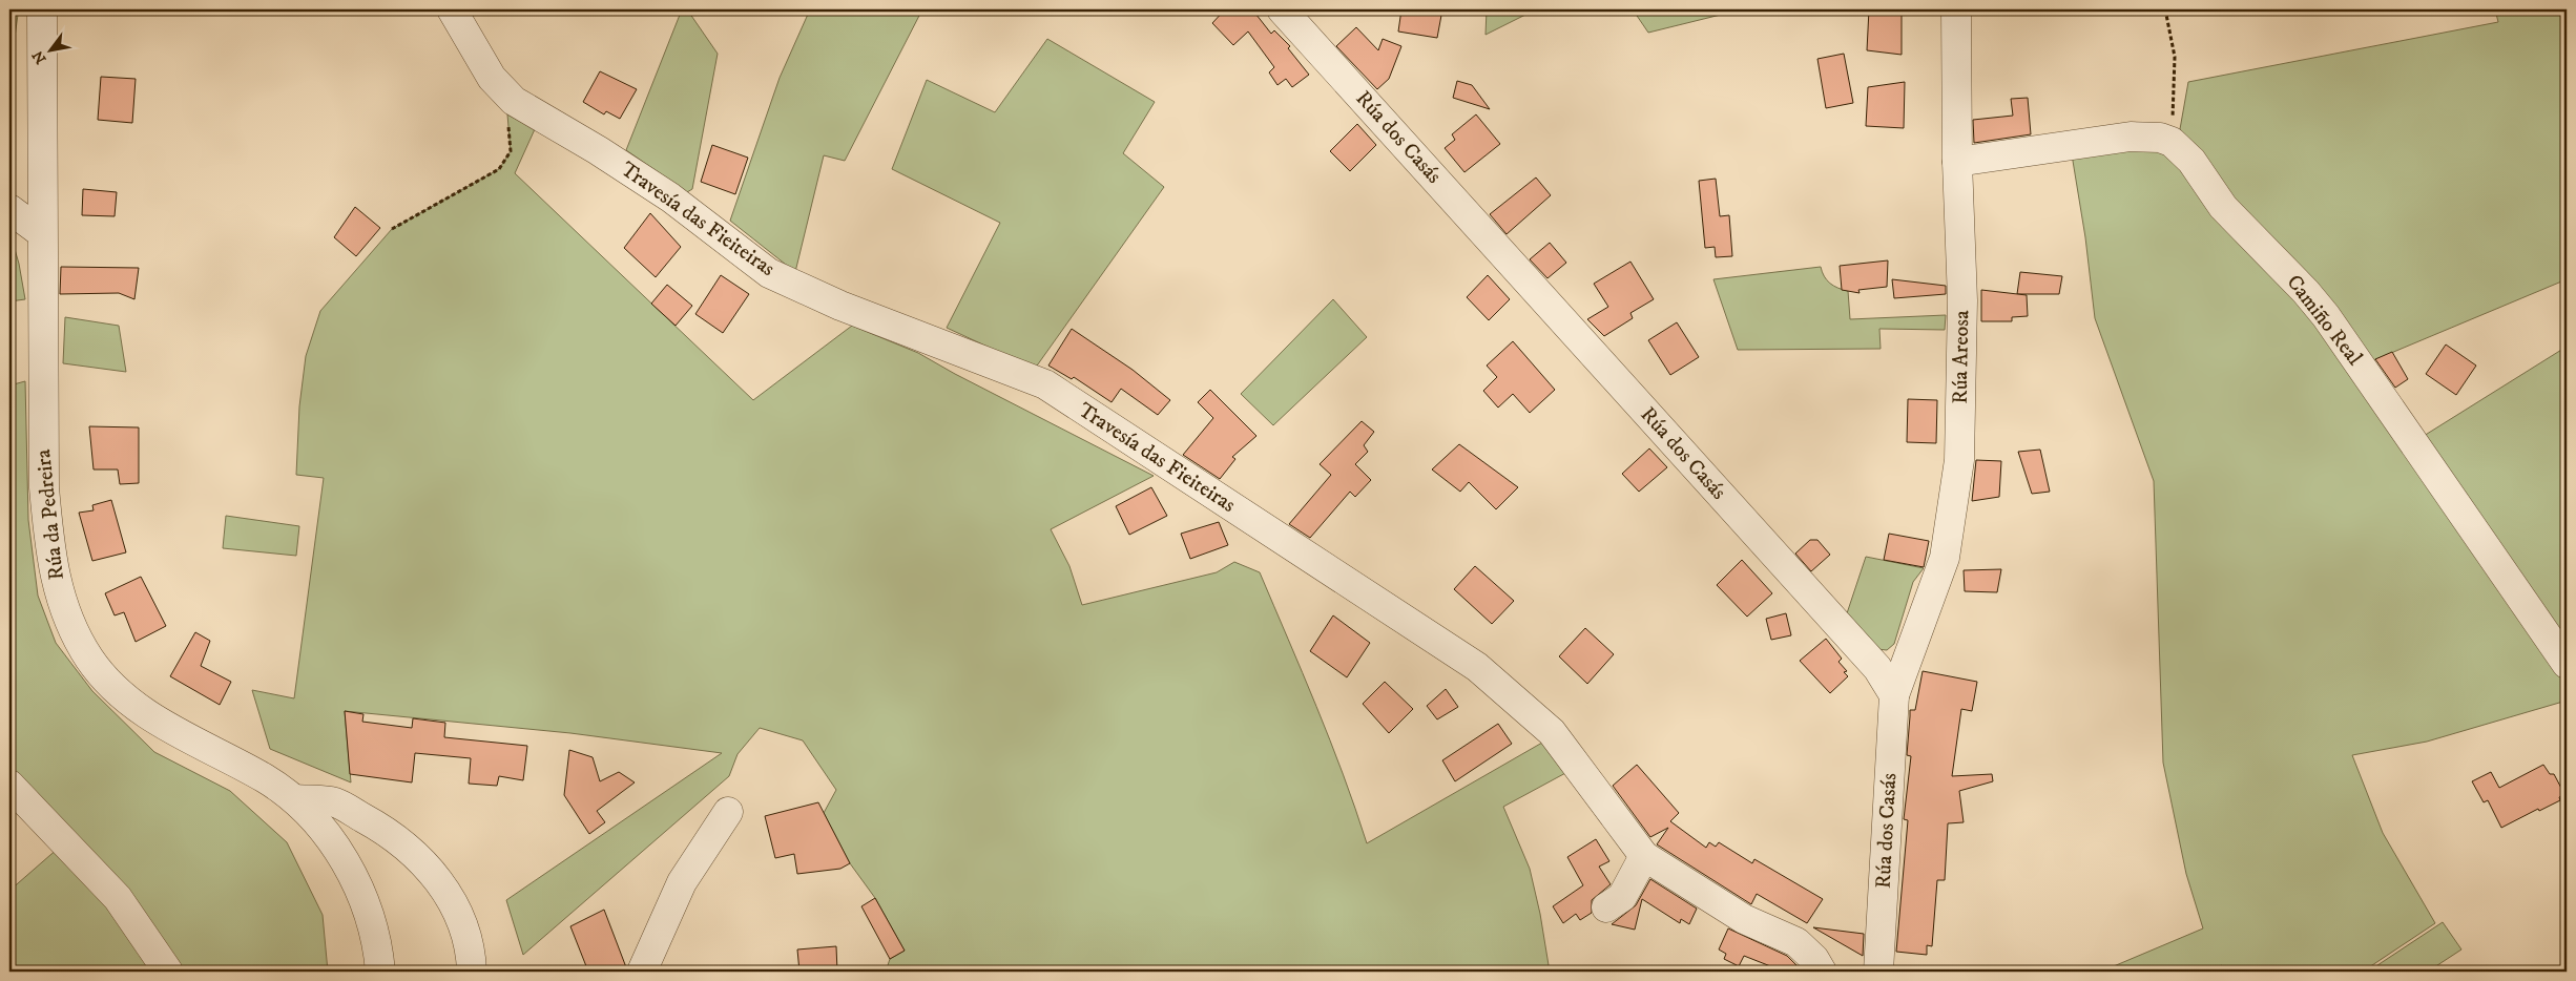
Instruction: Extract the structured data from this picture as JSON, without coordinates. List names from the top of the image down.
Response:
{
  "streets": {
    "street": [
      "Rúa dos Casás",
      "Travesía das Fieiteiras",
      "Camiño Real",
      "Rúa Areosa",
      "Rúa da Pedreira"
    ]
  },
  "crossings": [
    ["Rúa dos Casás", "Rúa Areosa"]
  ],
  "north": "bottom left"
}
